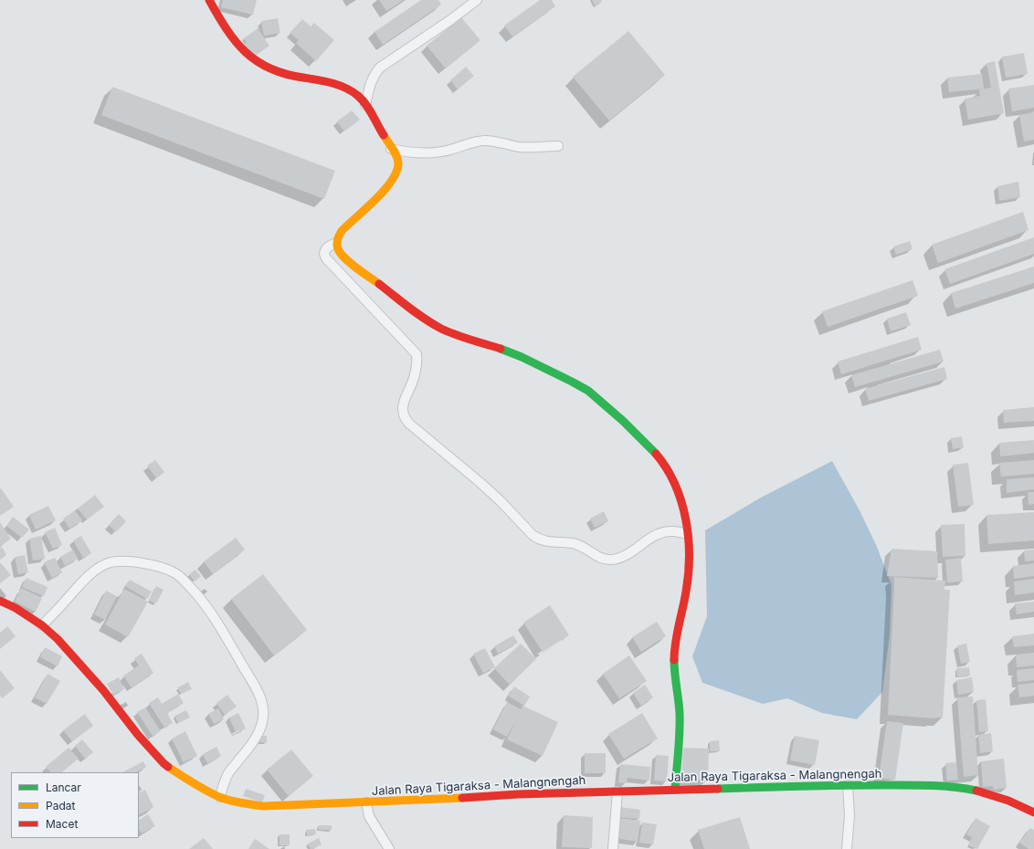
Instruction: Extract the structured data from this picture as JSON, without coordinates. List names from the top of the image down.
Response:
{
  "streets": {
    "main road": ["Jalan Raya Tigaraksa - Malangnengah"]
  },
  "legend": ["Lancar", "Padat", "Macet"]
}
